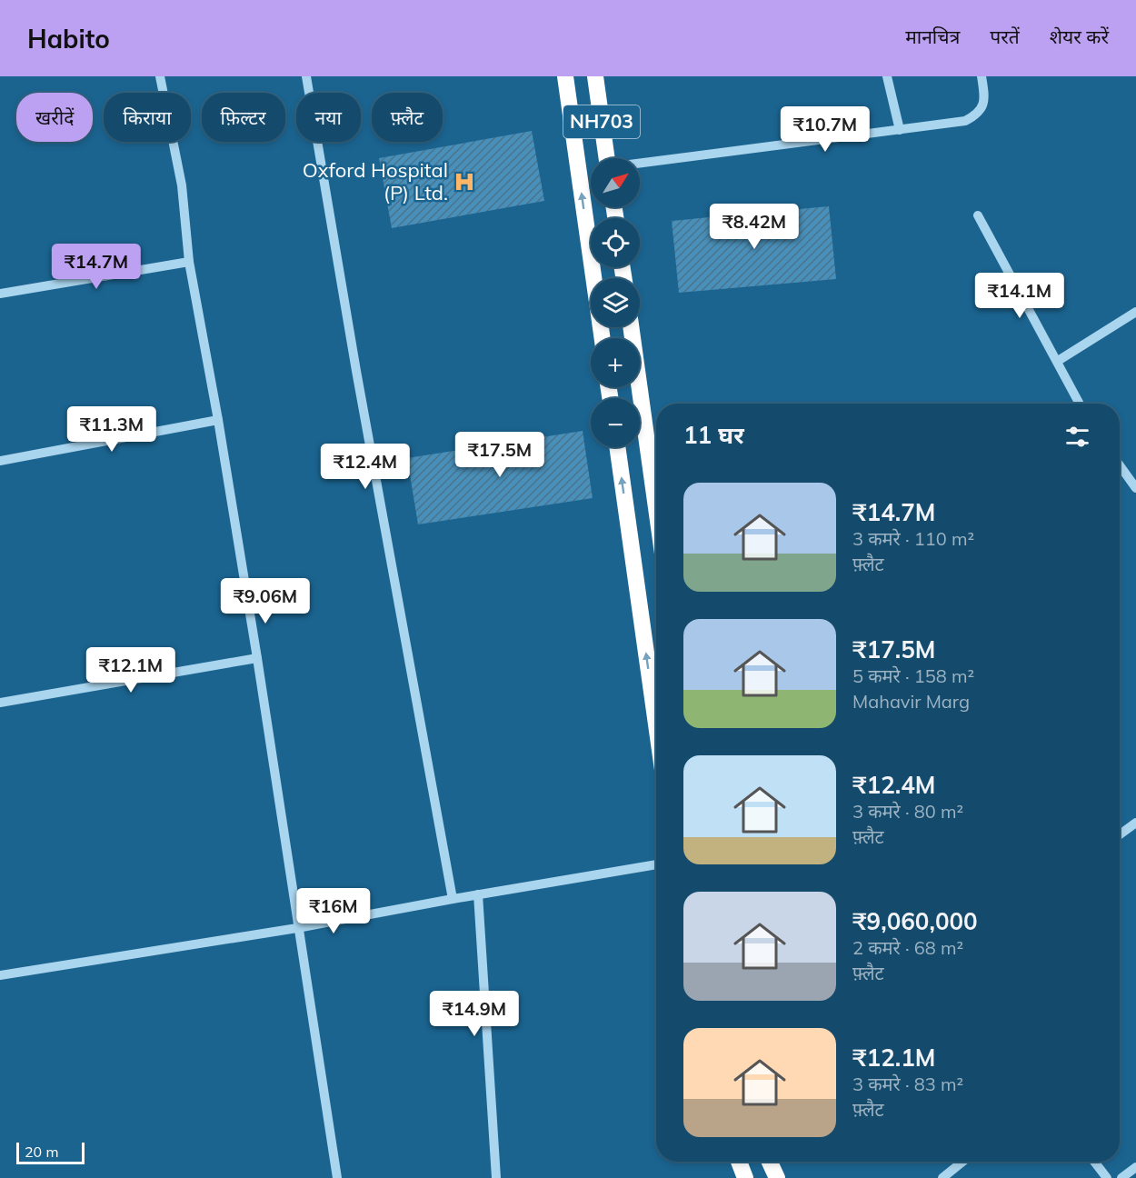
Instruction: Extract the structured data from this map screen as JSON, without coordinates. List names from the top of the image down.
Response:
{
  "streets": {
    "highway": ["NH703"]
  },
  "places": {
    "hospital": ["Oxford Hospital (P) Ltd."]
  },
  "scale_bar": "20 m",
  "north": "top right",
  "page": {
    "header": "Habito",
    "nav": ["मानचित्र", "परतें", "शेयर करें"],
    "chip": [
      "खरीदें",
      "किराया",
      "फ़िल्टर",
      "नया",
      "फ़्लैट"
    ],
    "price": [
      "₹10.7M",
      "₹8.42M",
      "₹14.7M",
      "₹14.1M",
      "₹11.3M",
      "₹17.5M",
      "₹12.4M",
      "₹9.06M",
      "₹12.1M",
      "₹16M",
      "₹14.9M"
    ],
    "map_buttons": ["+", "−"],
    "heading": "11 घर",
    "list": [
      {
        "name": "₹14.7M",
        "note": "3 कमरे · 110 m² · फ़्लैट"
      },
      {
        "name": "₹17.5M",
        "note": "5 कमरे · 158 m² · Mahavir Marg"
      },
      {
        "name": "₹12.4M",
        "note": "3 कमरे · 80 m² · फ़्लैट"
      },
      {
        "name": "₹9,060,000",
        "note": "2 कमरे · 68 m² · फ़्लैट"
      },
      {
        "name": "₹12.1M",
        "note": "3 कमरे · 83 m² · फ़्लैट"
      }
    ],
    "scale": "20 m"
  }
}
